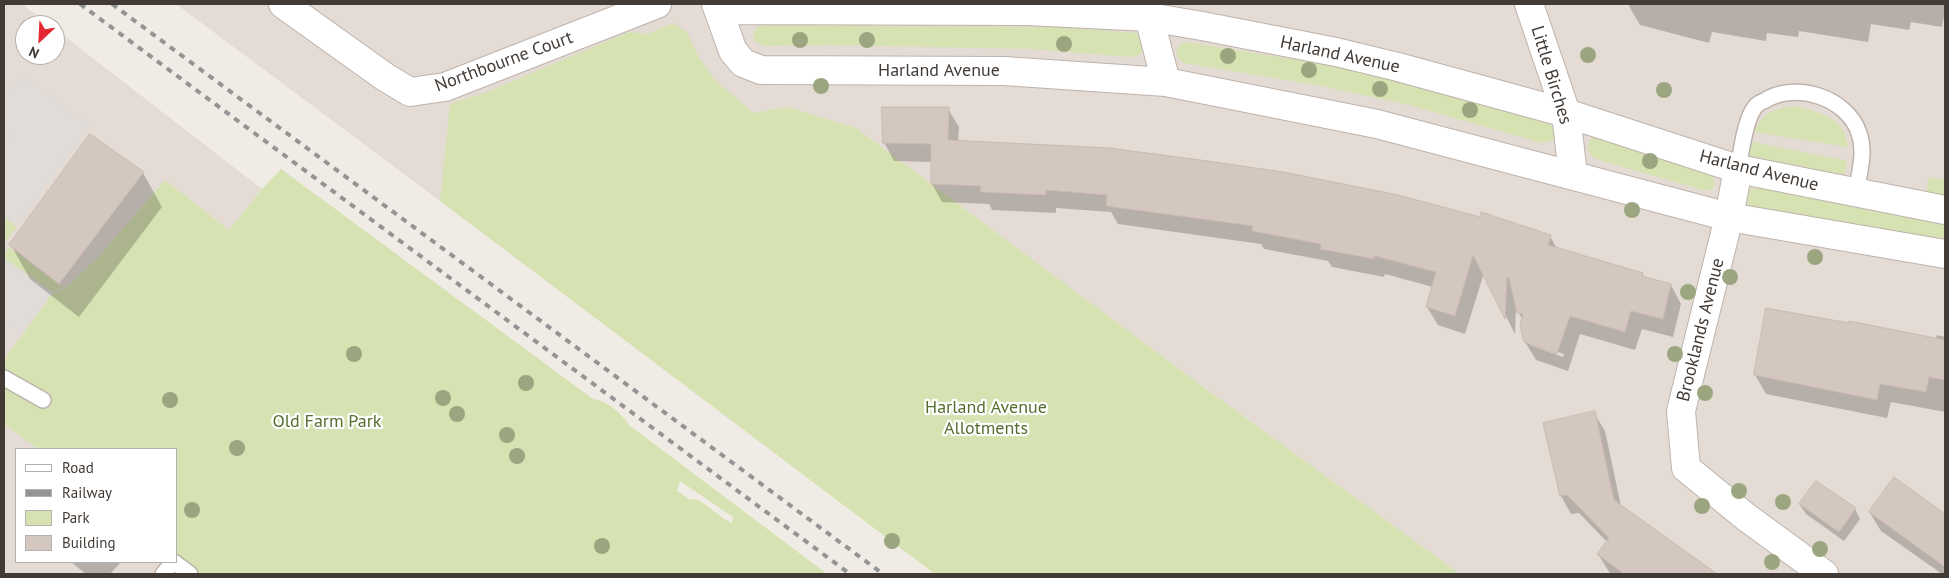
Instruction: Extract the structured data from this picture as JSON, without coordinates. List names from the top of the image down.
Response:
{
  "streets": {
    "street": [
      "Harland Avenue",
      "Northbourne Court",
      "Little Birches",
      "Brooklands Avenue"
    ]
  },
  "crossings": [
    ["Harland Avenue", "Little Birches"],
    ["Harland Avenue", "Brooklands Avenue"]
  ],
  "parks": ["Harland Avenue Allotments", "Old Farm Park"],
  "legend": [
    "Road",
    "Railway",
    "Park",
    "Building"
  ],
  "north": "bottom left"
}
